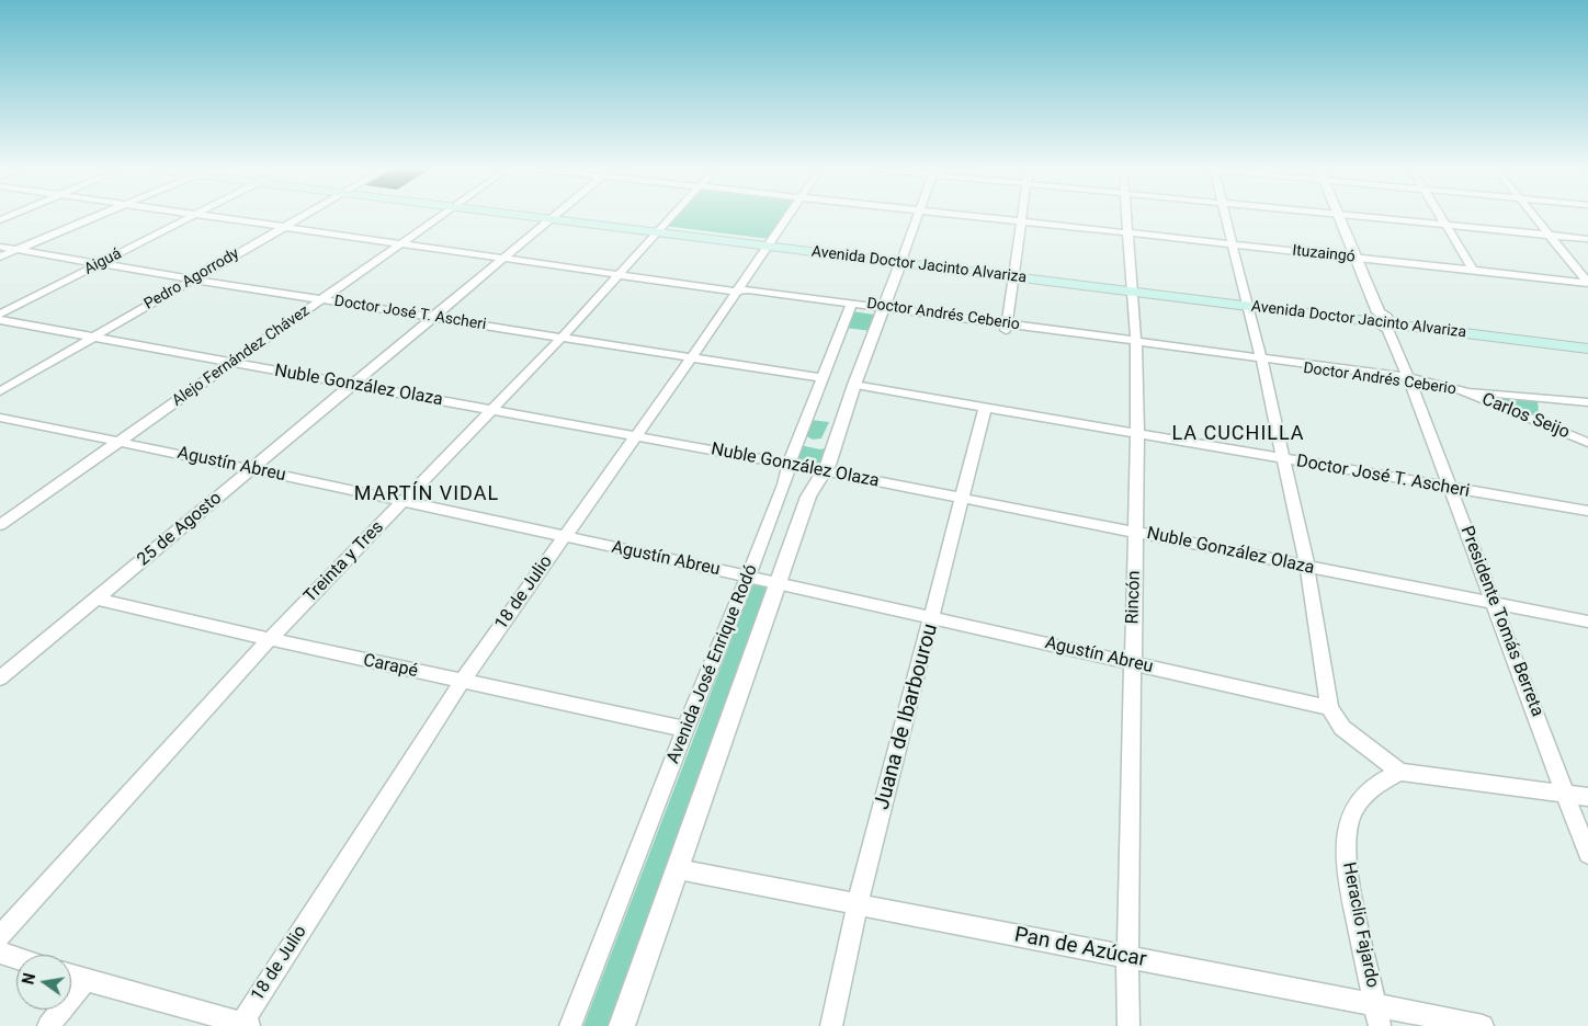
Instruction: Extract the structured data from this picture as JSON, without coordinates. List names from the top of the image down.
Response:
{
  "streets": {
    "main road": ["Avenida Doctor Jacinto Alvariza"],
    "street": [
      "Ituzaingó",
      "Aiguá",
      "Pedro Agorrody",
      "Doctor José T. Ascheri",
      "Doctor Andrés Ceberio",
      "Alejo Fernández Chávez",
      "Nuble González Olaza",
      "Carlos Seijo",
      "Agustín Abreu",
      "25 de Agosto",
      "Treinta y Tres",
      "18 de Julio",
      "Rincón",
      "Presidente Tomás Berreta",
      "Avenida José Enrique Rodó",
      "Carapé",
      "Juana de Ibarbourou",
      "Heraclio Fajardo",
      "Pan de Azúcar"
    ]
  },
  "crossings": [
    ["Ituzaingó", "Rincón"],
    ["Ituzaingó", "Presidente Tomás Berreta"],
    ["Aiguá", "Doctor José T. Ascheri"],
    ["Avenida Doctor Jacinto Alvariza", "25 de Agosto"],
    ["Avenida Doctor Jacinto Alvariza", "Treinta y Tres"],
    ["Avenida Doctor Jacinto Alvariza", "18 de Julio"],
    ["Avenida Doctor Jacinto Alvariza", "Rincón"],
    ["Avenida Doctor Jacinto Alvariza", "Presidente Tomás Berreta"],
    ["Avenida Doctor Jacinto Alvariza", "Avenida José Enrique Rodó"],
    ["Pedro Agorrody", "Doctor José T. Ascheri"],
    ["Pedro Agorrody", "Doctor Andrés Ceberio"],
    ["Pedro Agorrody", "Nuble González Olaza"],
    ["Doctor José T. Ascheri", "Alejo Fernández Chávez"],
    ["Doctor José T. Ascheri", "25 de Agosto"],
    ["Doctor José T. Ascheri", "Treinta y Tres"],
    ["Doctor José T. Ascheri", "18 de Julio"],
    ["Doctor José T. Ascheri", "Rincón"],
    ["Doctor José T. Ascheri", "Presidente Tomás Berreta"],
    ["Doctor José T. Ascheri", "Avenida José Enrique Rodó"],
    ["Doctor José T. Ascheri", "Juana de Ibarbourou"],
    ["Doctor Andrés Ceberio", "Alejo Fernández Chávez"],
    ["Doctor Andrés Ceberio", "Carlos Seijo"],
    ["Doctor Andrés Ceberio", "25 de Agosto"],
    ["Doctor Andrés Ceberio", "Treinta y Tres"],
    ["Doctor Andrés Ceberio", "18 de Julio"],
    ["Doctor Andrés Ceberio", "Rincón"],
    ["Doctor Andrés Ceberio", "Presidente Tomás Berreta"],
    ["Doctor Andrés Ceberio", "Avenida José Enrique Rodó"],
    ["Alejo Fernández Chávez", "Nuble González Olaza"],
    ["Alejo Fernández Chávez", "Agustín Abreu"],
    ["Nuble González Olaza", "25 de Agosto"],
    ["Nuble González Olaza", "Treinta y Tres"],
    ["Nuble González Olaza", "18 de Julio"],
    ["Nuble González Olaza", "Rincón"],
    ["Nuble González Olaza", "Presidente Tomás Berreta"],
    ["Nuble González Olaza", "Avenida José Enrique Rodó"],
    ["Nuble González Olaza", "Juana de Ibarbourou"],
    ["Agustín Abreu", "25 de Agosto"],
    ["Agustín Abreu", "Treinta y Tres"],
    ["Agustín Abreu", "18 de Julio"],
    ["Agustín Abreu", "Rincón"],
    ["Agustín Abreu", "Avenida José Enrique Rodó"],
    ["Agustín Abreu", "Juana de Ibarbourou"],
    ["25 de Agosto", "Carapé"],
    ["Treinta y Tres", "Carapé"],
    ["18 de Julio", "Carapé"],
    ["Rincón", "Pan de Azúcar"],
    ["Avenida José Enrique Rodó", "Carapé"],
    ["Avenida José Enrique Rodó", "Pan de Azúcar"],
    ["Juana de Ibarbourou", "Pan de Azúcar"],
    ["Heraclio Fajardo", "Pan de Azúcar"]
  ],
  "districts": ["LA CUCHILLA", "MARTÍN VIDAL"],
  "north": "left"
}
